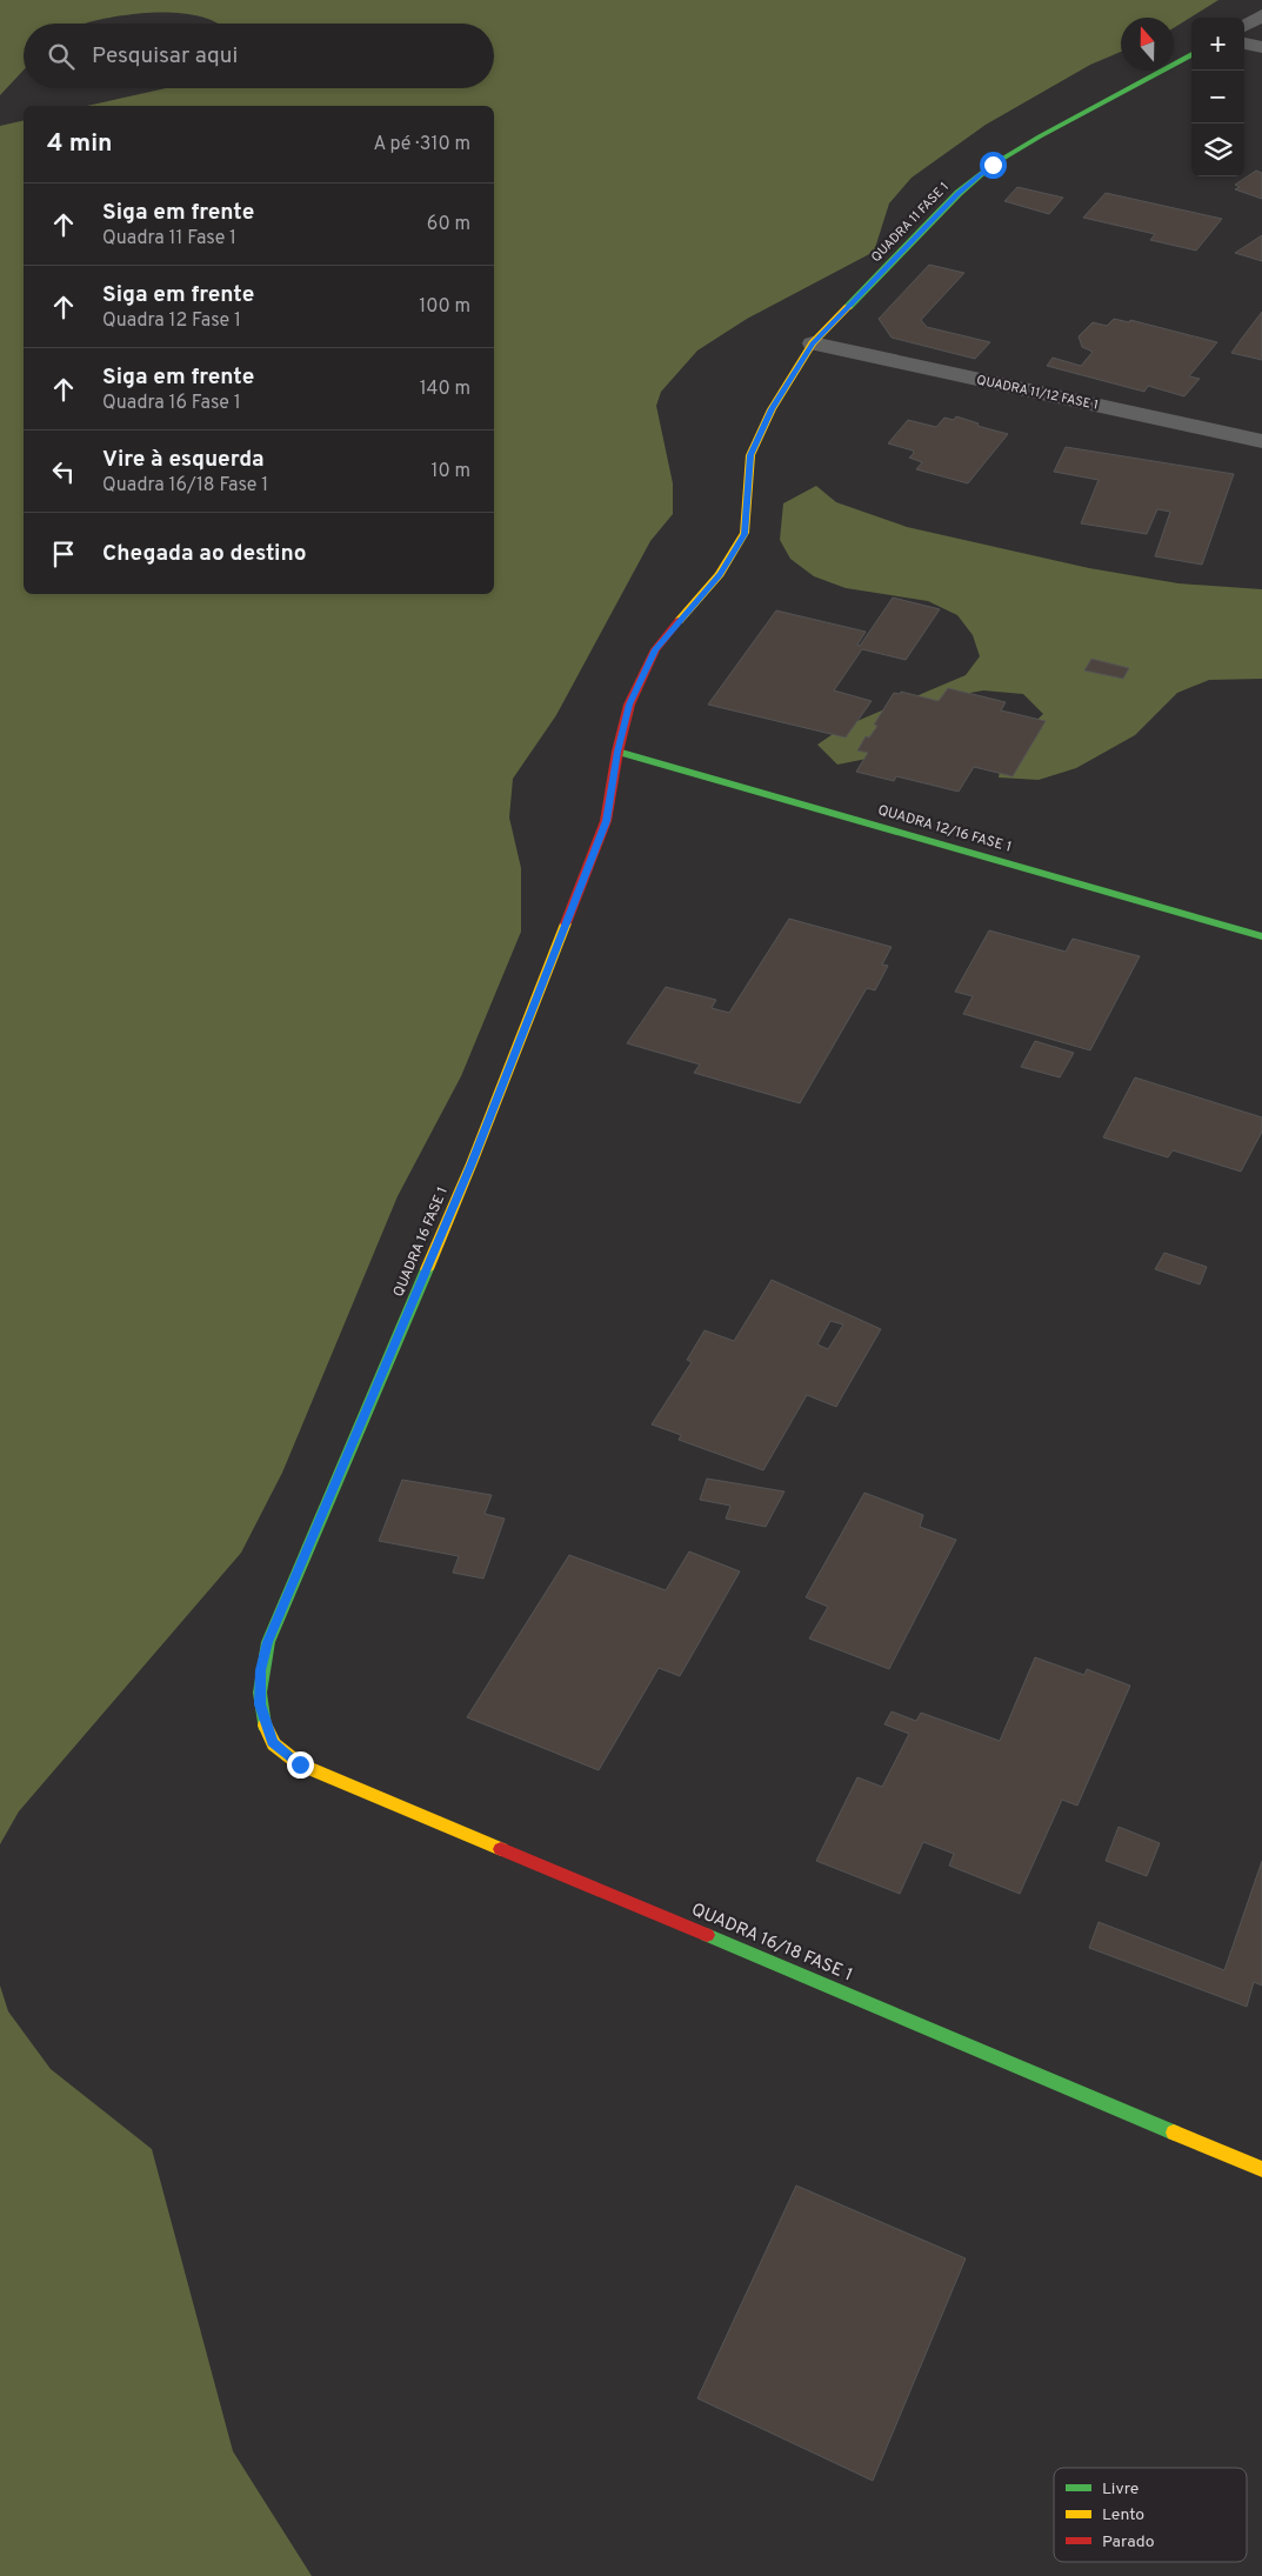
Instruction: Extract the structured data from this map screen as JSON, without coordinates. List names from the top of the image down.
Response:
{
  "streets": {
    "street": [
      "QUADRA 11 FASE 1",
      "QUADRA 11/12 FASE 1",
      "QUADRA 12/16 FASE 1",
      "QUADRA 16 FASE 1",
      "QUADRA 16/18 FASE 1"
    ]
  },
  "crossings": [
    ["QUADRA 11 FASE 1", "QUADRA 11/12 FASE 1"],
    ["QUADRA 11 FASE 1", "QUADRA 12/16 FASE 1"],
    ["QUADRA 11 FASE 1", "QUADRA 16 FASE 1"],
    ["QUADRA 12/16 FASE 1", "QUADRA 16 FASE 1"],
    ["QUADRA 16 FASE 1", "QUADRA 16/18 FASE 1"]
  ],
  "legend": ["Livre", "Lento", "Parado"],
  "north": "top",
  "page": {
    "map_buttons": ["+", "−"],
    "search": "Pesquisar aqui",
    "heading": ["4 min", "A pé · 310 m"],
    "list": [
      ["Siga em frente", "Quadra 11 Fase 1", "60 m"],
      ["Siga em frente", "Quadra 12 Fase 1", "100 m"],
      ["Siga em frente", "Quadra 16 Fase 1", "140 m"],
      ["Vire à esquerda", "Quadra 16/18 Fase 1", "10 m"],
      "Chegada ao destino"
    ]
  }
}
